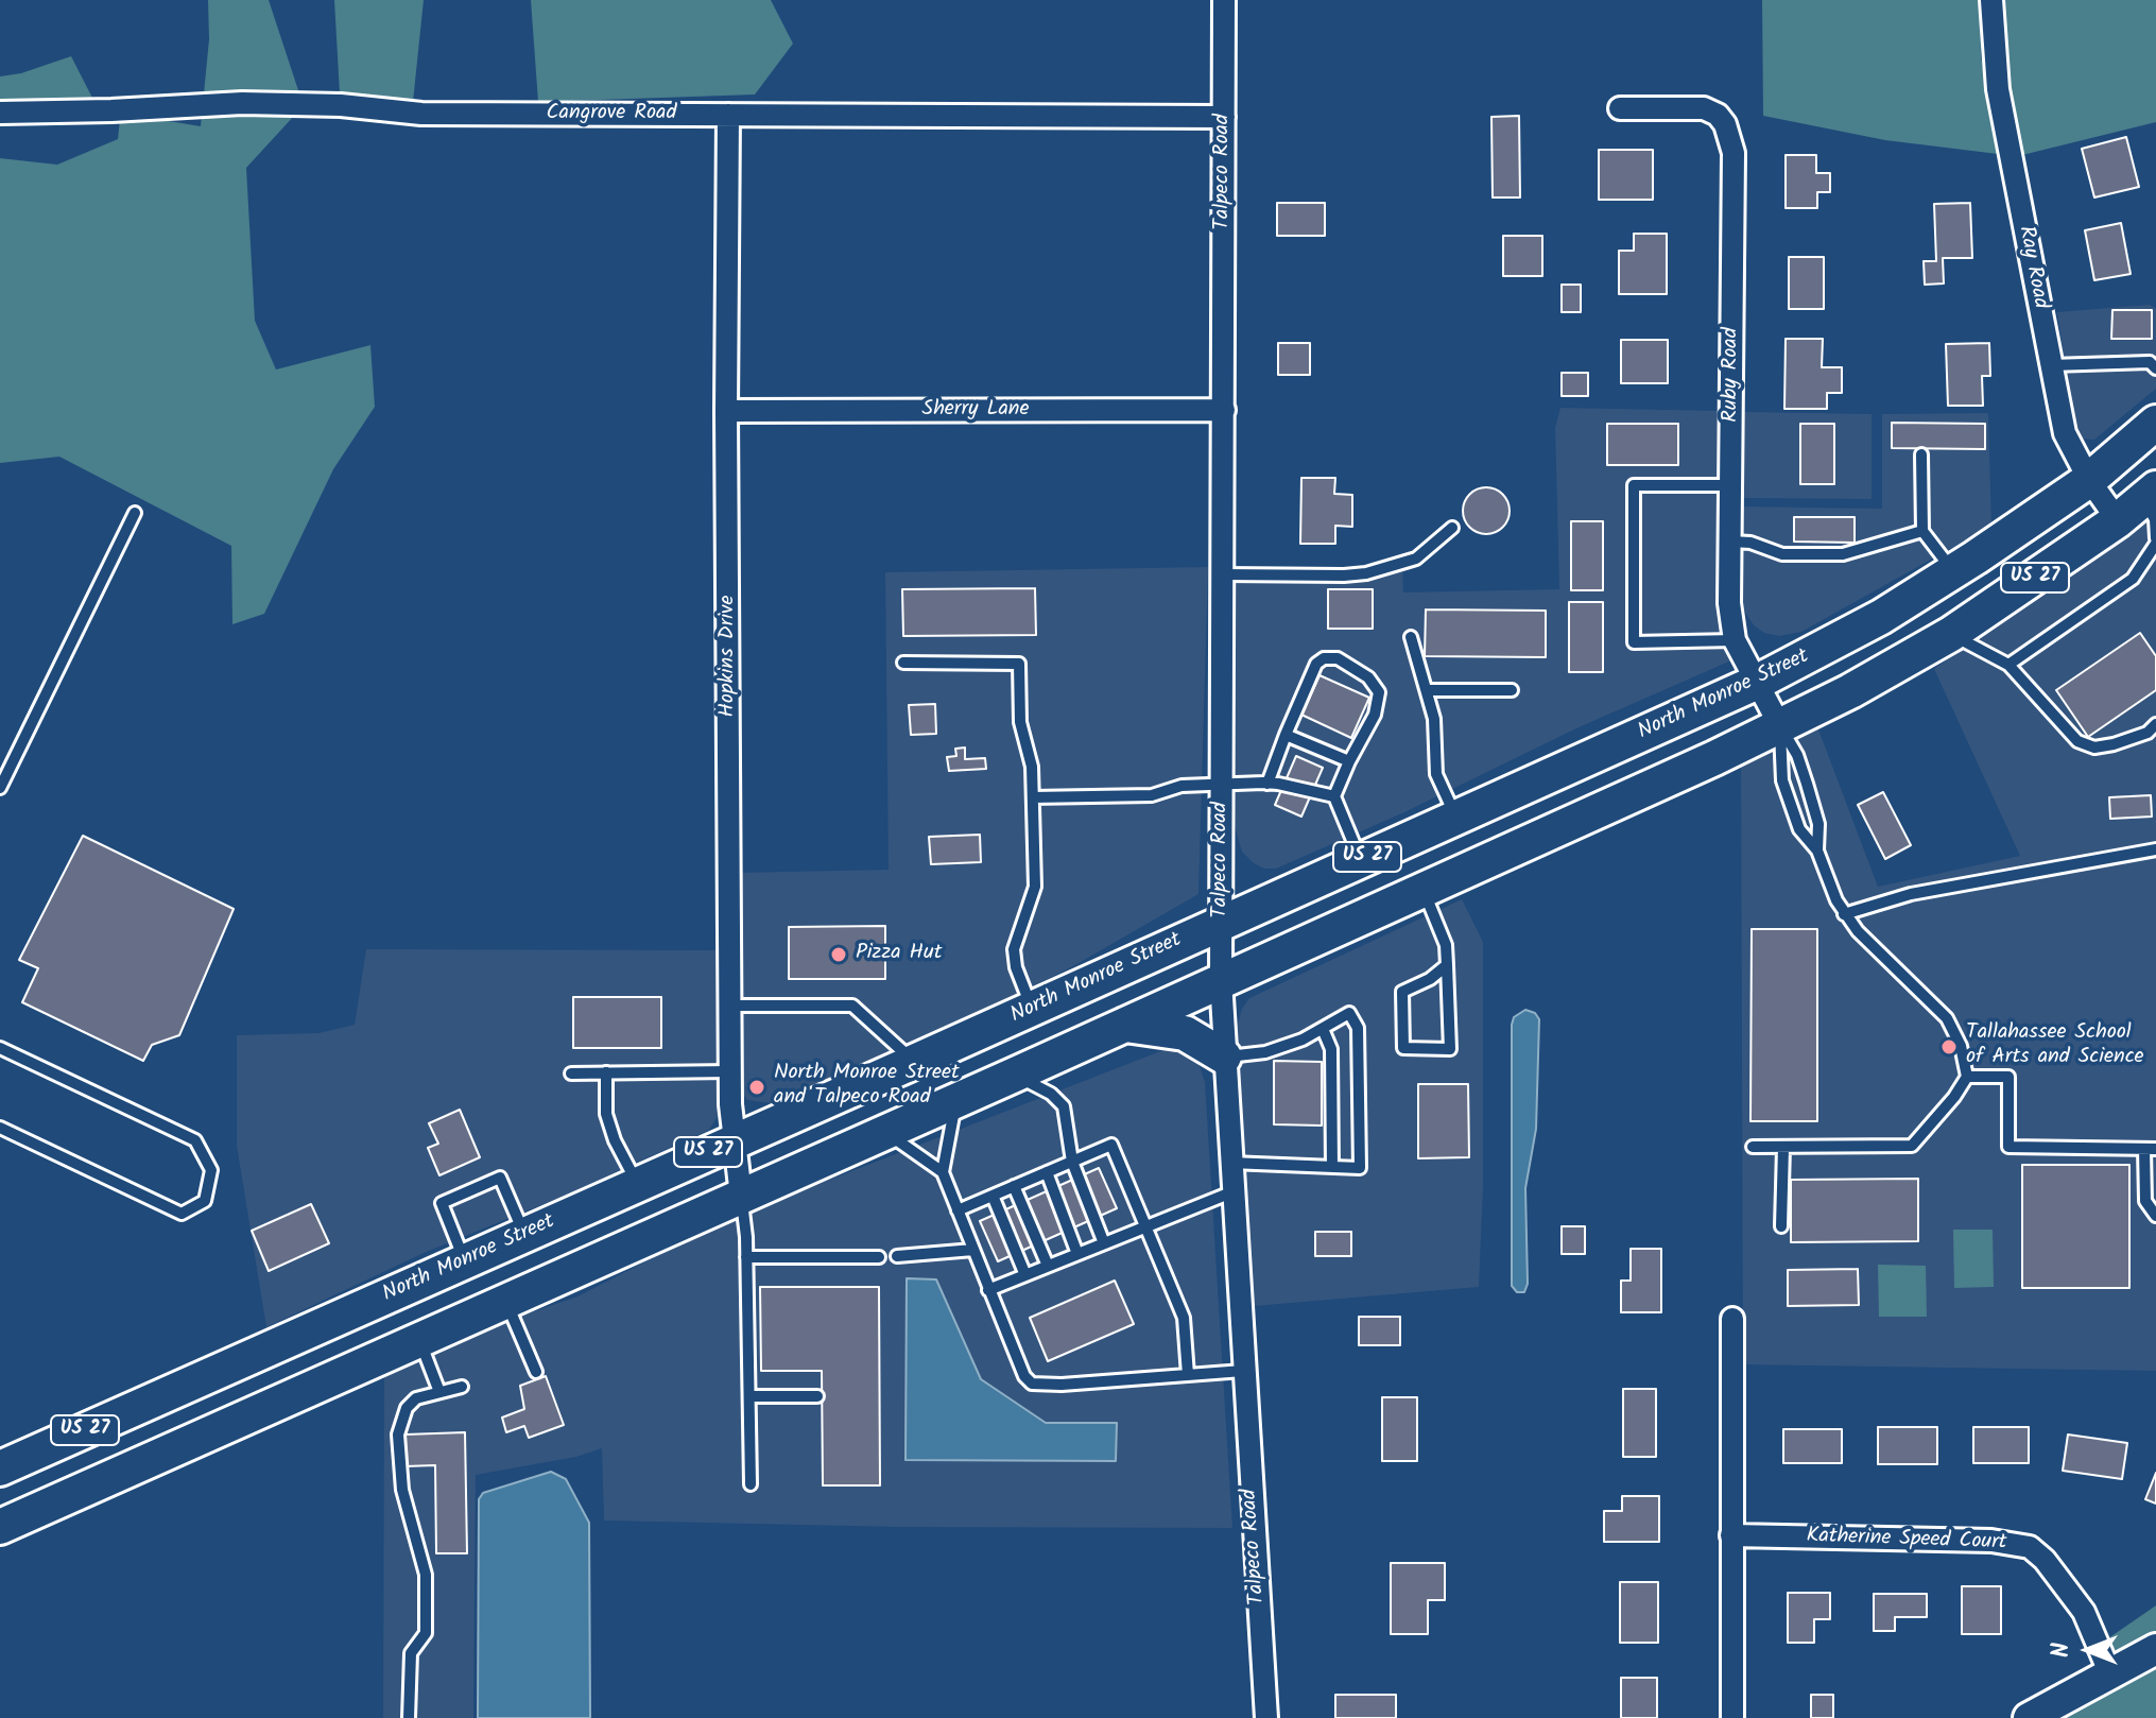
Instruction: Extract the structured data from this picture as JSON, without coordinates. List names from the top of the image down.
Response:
{
  "streets": {
    "highway": ["US 27", "North Monroe Street"],
    "street": [
      "Cangrove Road",
      "Talpeco Road",
      "Ray Road",
      "Ruby Road",
      "Sherry Lane",
      "Hopkins Drive",
      "Katherine Speed Court"
    ]
  },
  "crossings": [
    ["Cangrove Road", "Talpeco Road"],
    ["Cangrove Road", "Hopkins Drive"],
    ["Talpeco Road", "Sherry Lane"],
    ["Talpeco Road", "US 27"],
    ["Talpeco Road", "North Monroe Street"],
    ["Ray Road", "US 27"],
    ["Ray Road", "North Monroe Street"],
    ["Ruby Road", "US 27"],
    ["Ruby Road", "North Monroe Street"],
    ["Sherry Lane", "Hopkins Drive"],
    ["US 27", "Hopkins Drive"],
    ["Hopkins Drive", "North Monroe Street"]
  ],
  "places": ["Pizza Hut", "Tallahassee School of Arts and Science", "North Monroe Street and Talpeco Road"],
  "north": "left"
}
